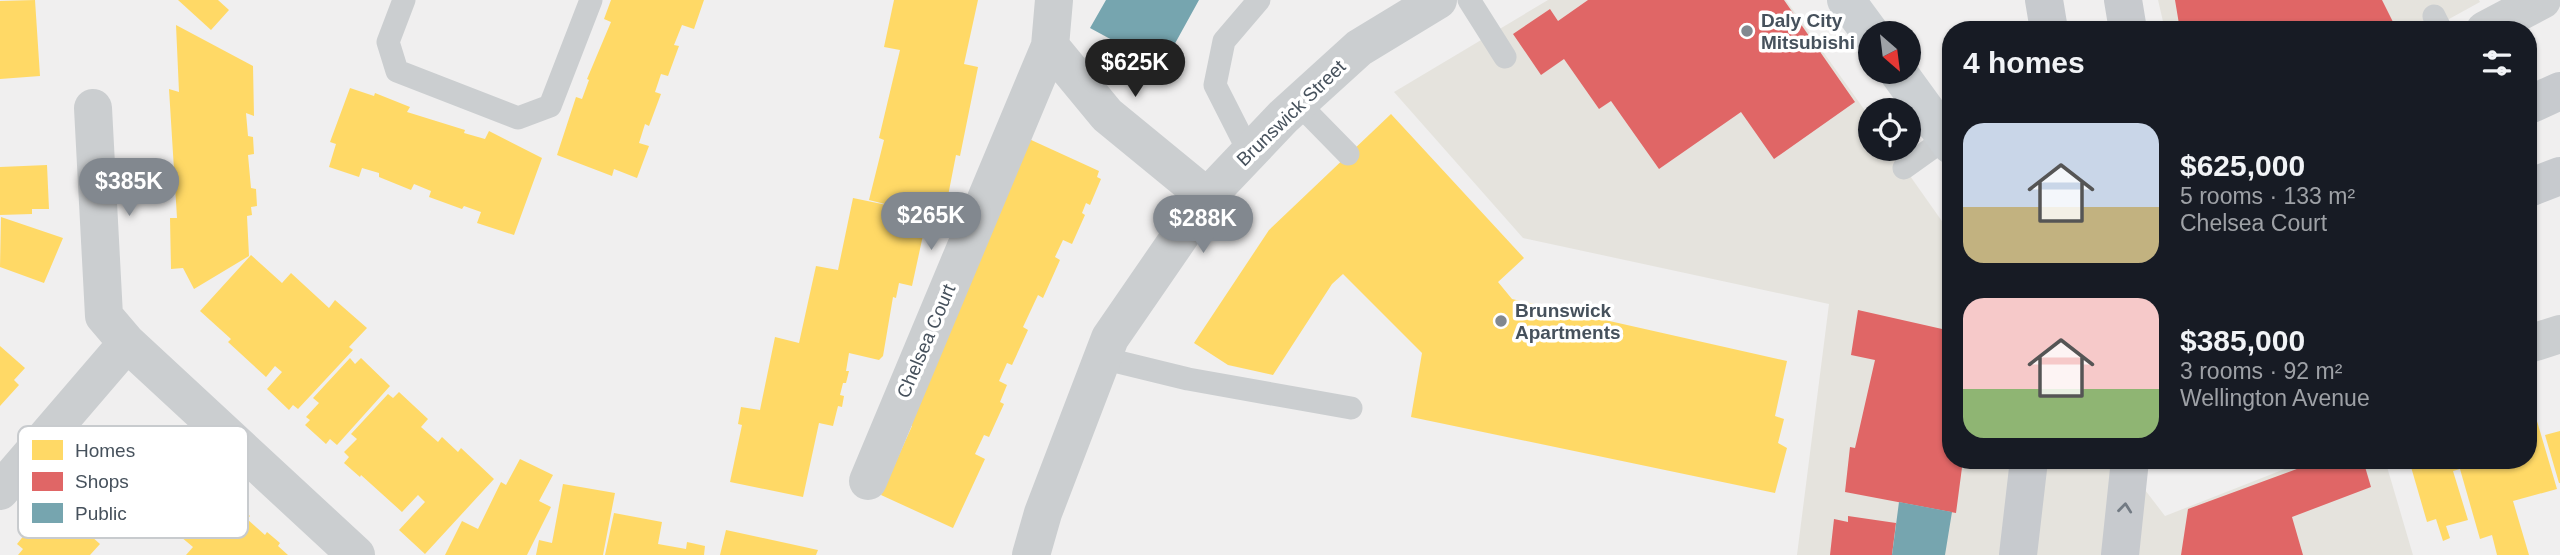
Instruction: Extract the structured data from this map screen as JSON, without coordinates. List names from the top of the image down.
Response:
{
  "streets": {
    "street": ["Brunswick Street", "Chelsea Court"]
  },
  "places": ["Daly City Mitsubishi", "Brunswick Apartments"],
  "legend": ["Homes", "Shops", "Public"],
  "north": "bottom right",
  "page": {
    "heading": "4 homes",
    "price": [
      "$625K",
      "$385K",
      "$265K",
      "$288K"
    ],
    "list": [
      {
        "name": "$625,000",
        "note": "5 rooms · 133 m² · Chelsea Court"
      },
      {
        "name": "$385,000",
        "note": "3 rooms · 92 m² · Wellington Avenue"
      }
    ]
  }
}
